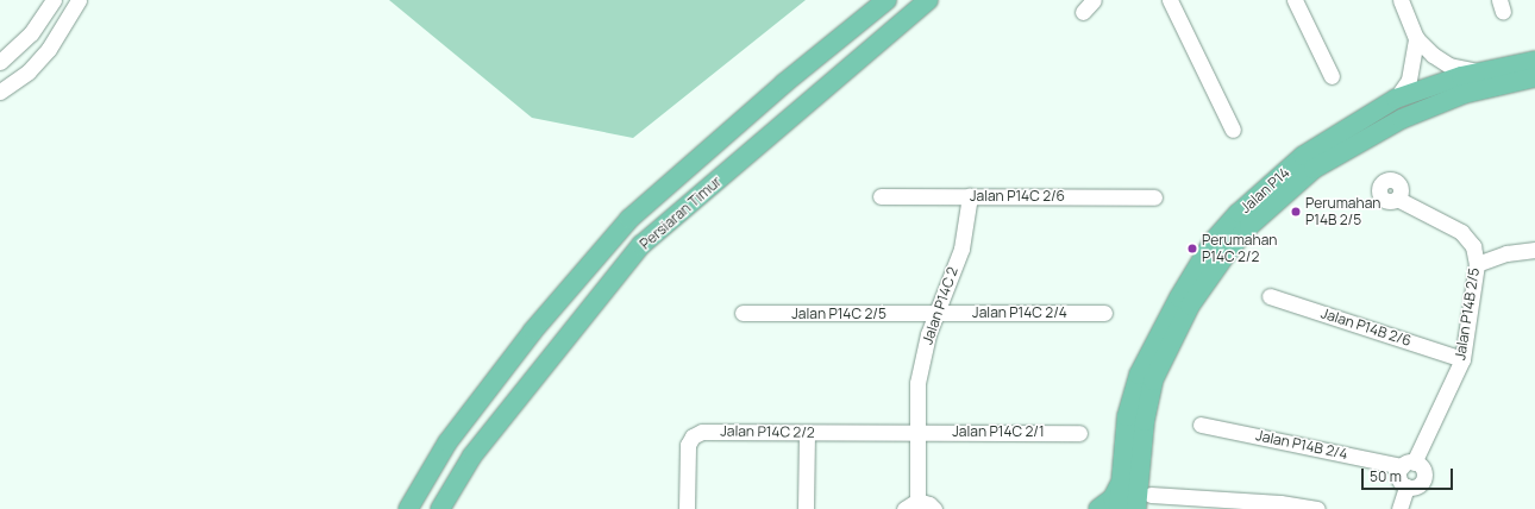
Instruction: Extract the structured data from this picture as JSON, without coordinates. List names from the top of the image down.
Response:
{
  "streets": {
    "main road": ["Jalan P14", "Persiaran Timur"],
    "street": [
      "Jalan P14C 2/6",
      "Jalan P14C 2",
      "Jalan P14C 2/4",
      "Jalan P14C 2/5",
      "Jalan P14B 2/5",
      "Jalan P14B 2/6",
      "Jalan P14C 2/2",
      "Jalan P14C 2/1",
      "Jalan P14B 2/4"
    ]
  },
  "crossings": [
    ["Jalan P14C 2/6", "Jalan P14C 2"],
    ["Jalan P14C 2", "Jalan P14C 2/4"],
    ["Jalan P14C 2", "Jalan P14C 2/5"],
    ["Jalan P14C 2", "Jalan P14C 2/2"],
    ["Jalan P14C 2", "Jalan P14C 2/1"],
    ["Jalan P14C 2/4", "Jalan P14C 2/5"],
    ["Jalan P14B 2/5", "Jalan P14B 2/6"],
    ["Jalan P14B 2/5", "Jalan P14B 2/4"],
    ["Jalan P14C 2/2", "Jalan P14C 2/1"]
  ],
  "places": ["Perumahan P14B 2/5", "Perumahan P14C 2/2"],
  "scale_bar": "50 m"
}
